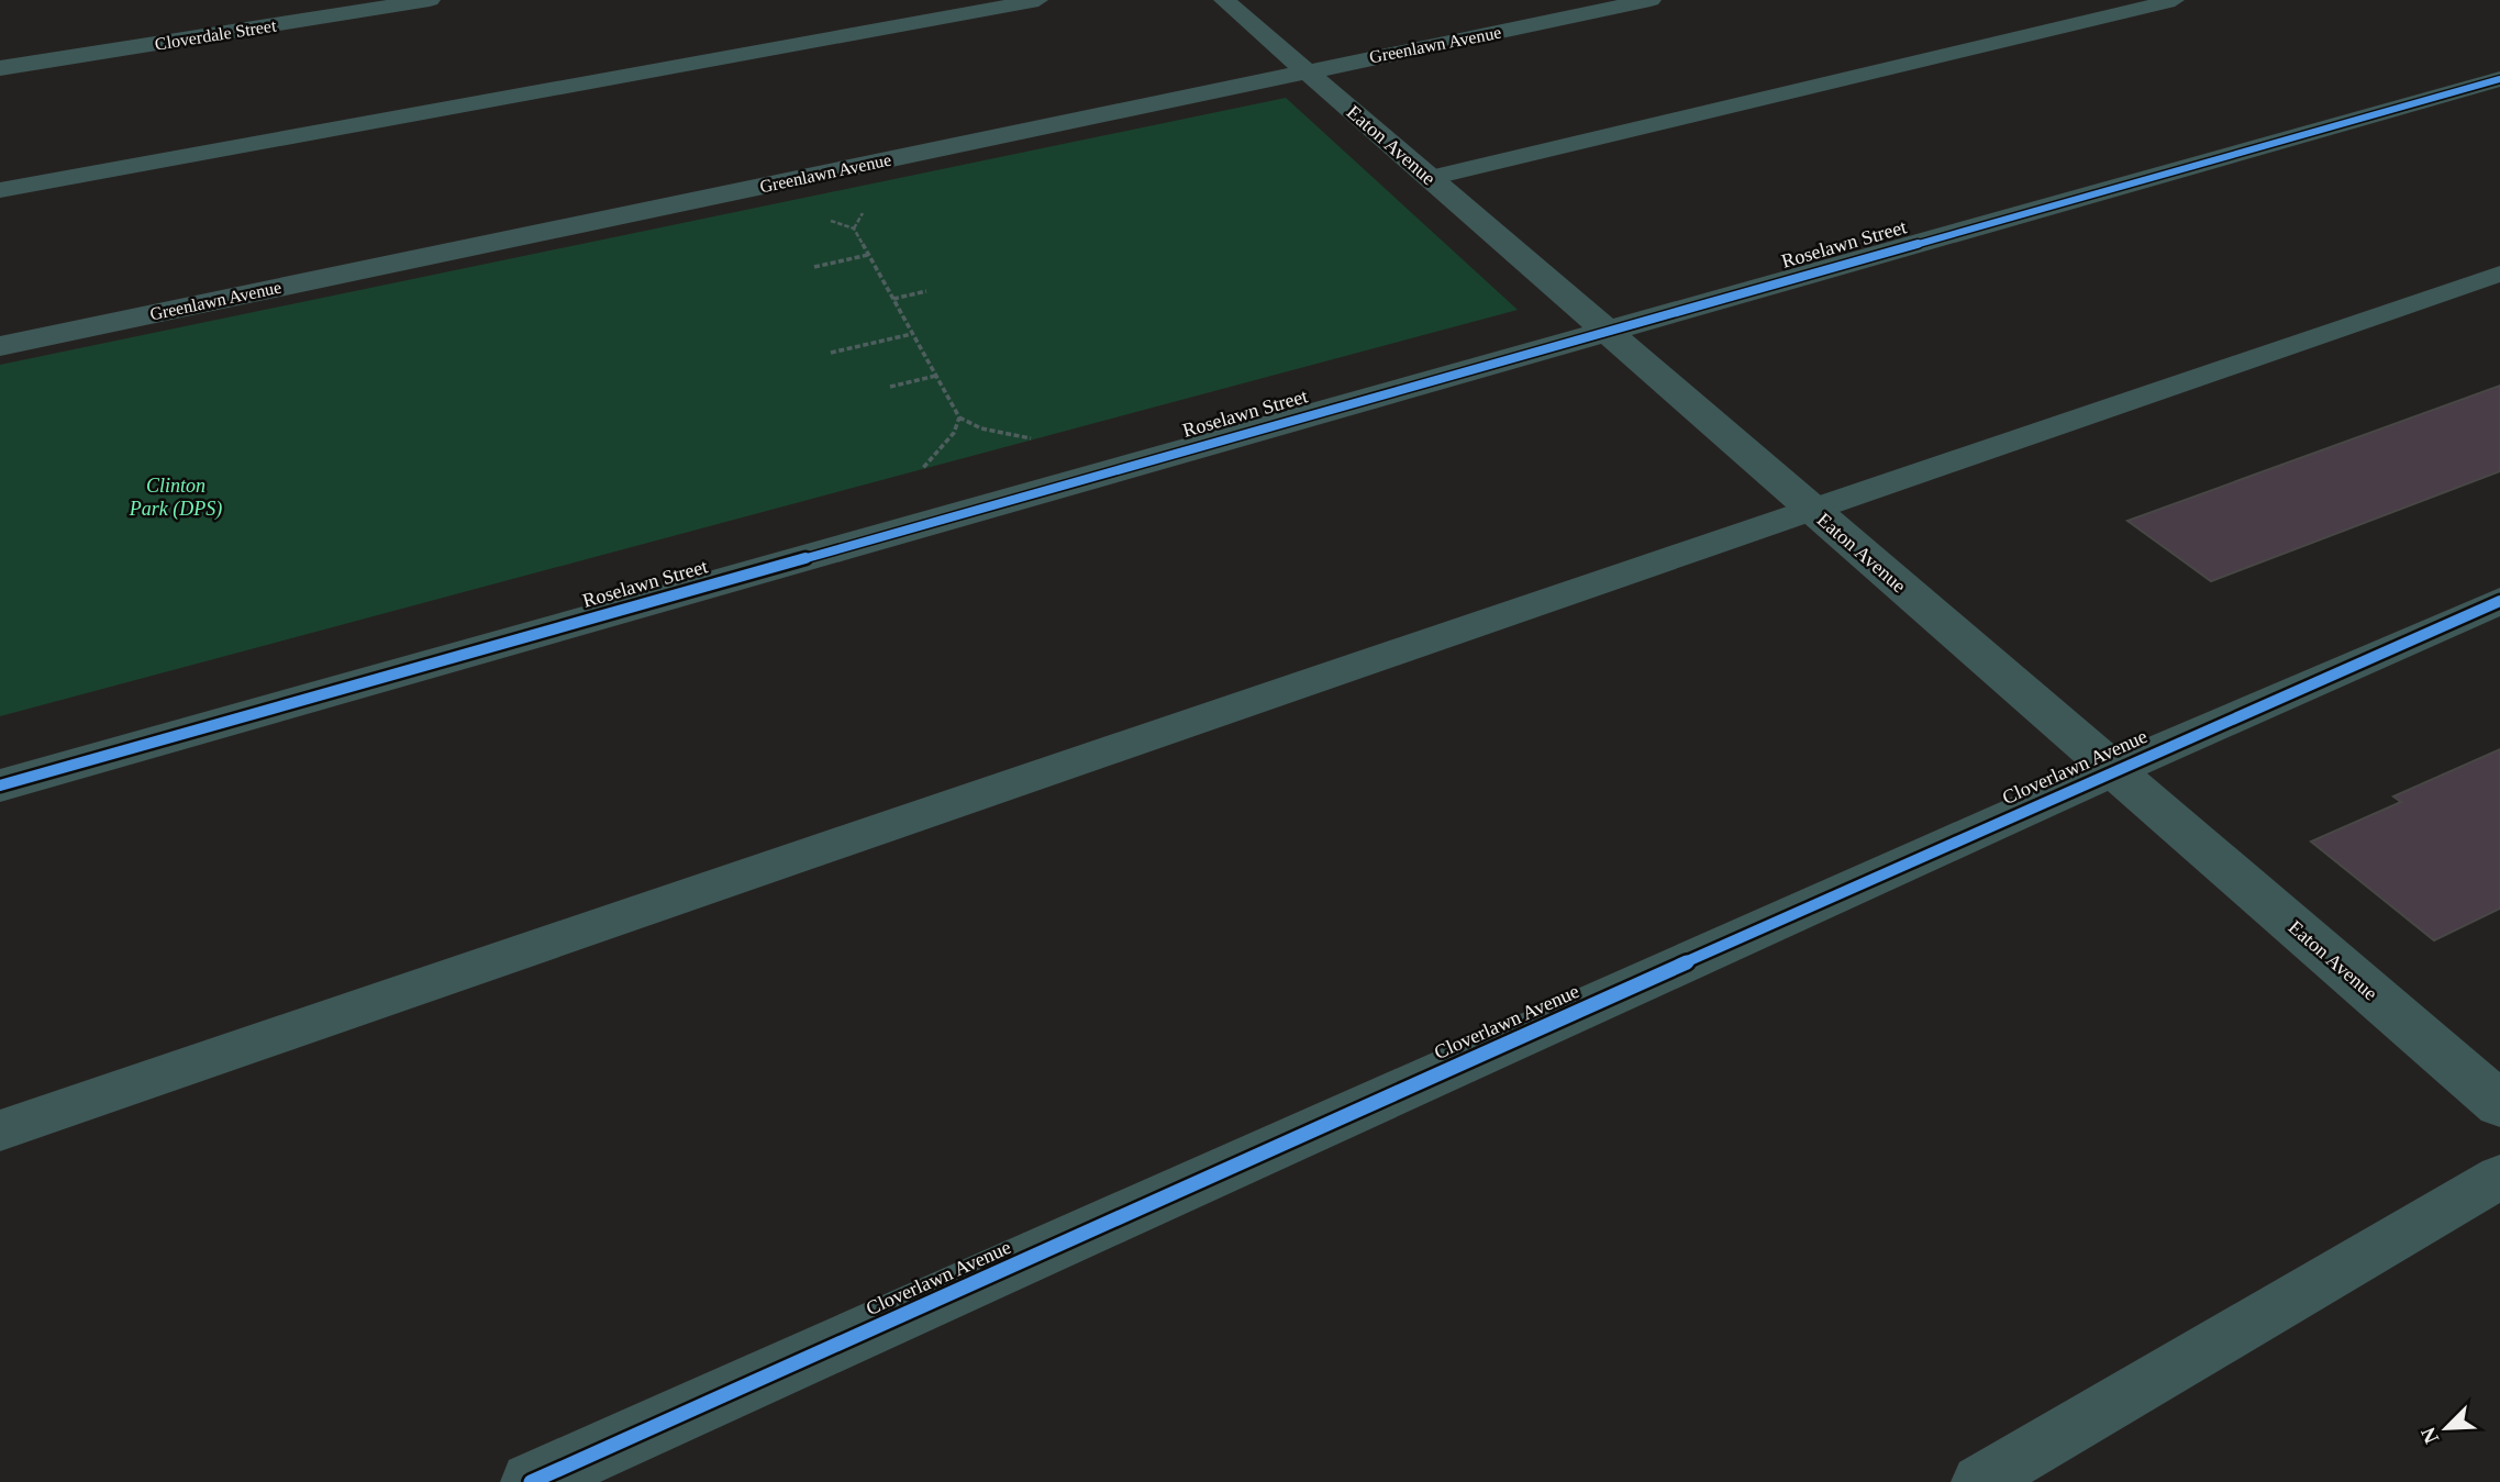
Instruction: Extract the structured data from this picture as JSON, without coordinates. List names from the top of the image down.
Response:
{
  "streets": {
    "street": [
      "Cloverdale Street",
      "Greenlawn Avenue",
      "Eaton Avenue",
      "Roselawn Street",
      "Cloverlawn Avenue"
    ]
  },
  "crossings": [
    ["Greenlawn Avenue", "Eaton Avenue"],
    ["Eaton Avenue", "Roselawn Street"],
    ["Eaton Avenue", "Cloverlawn Avenue"]
  ],
  "parks": ["Clinton Park (DPS)"],
  "north": "bottom left"
}
